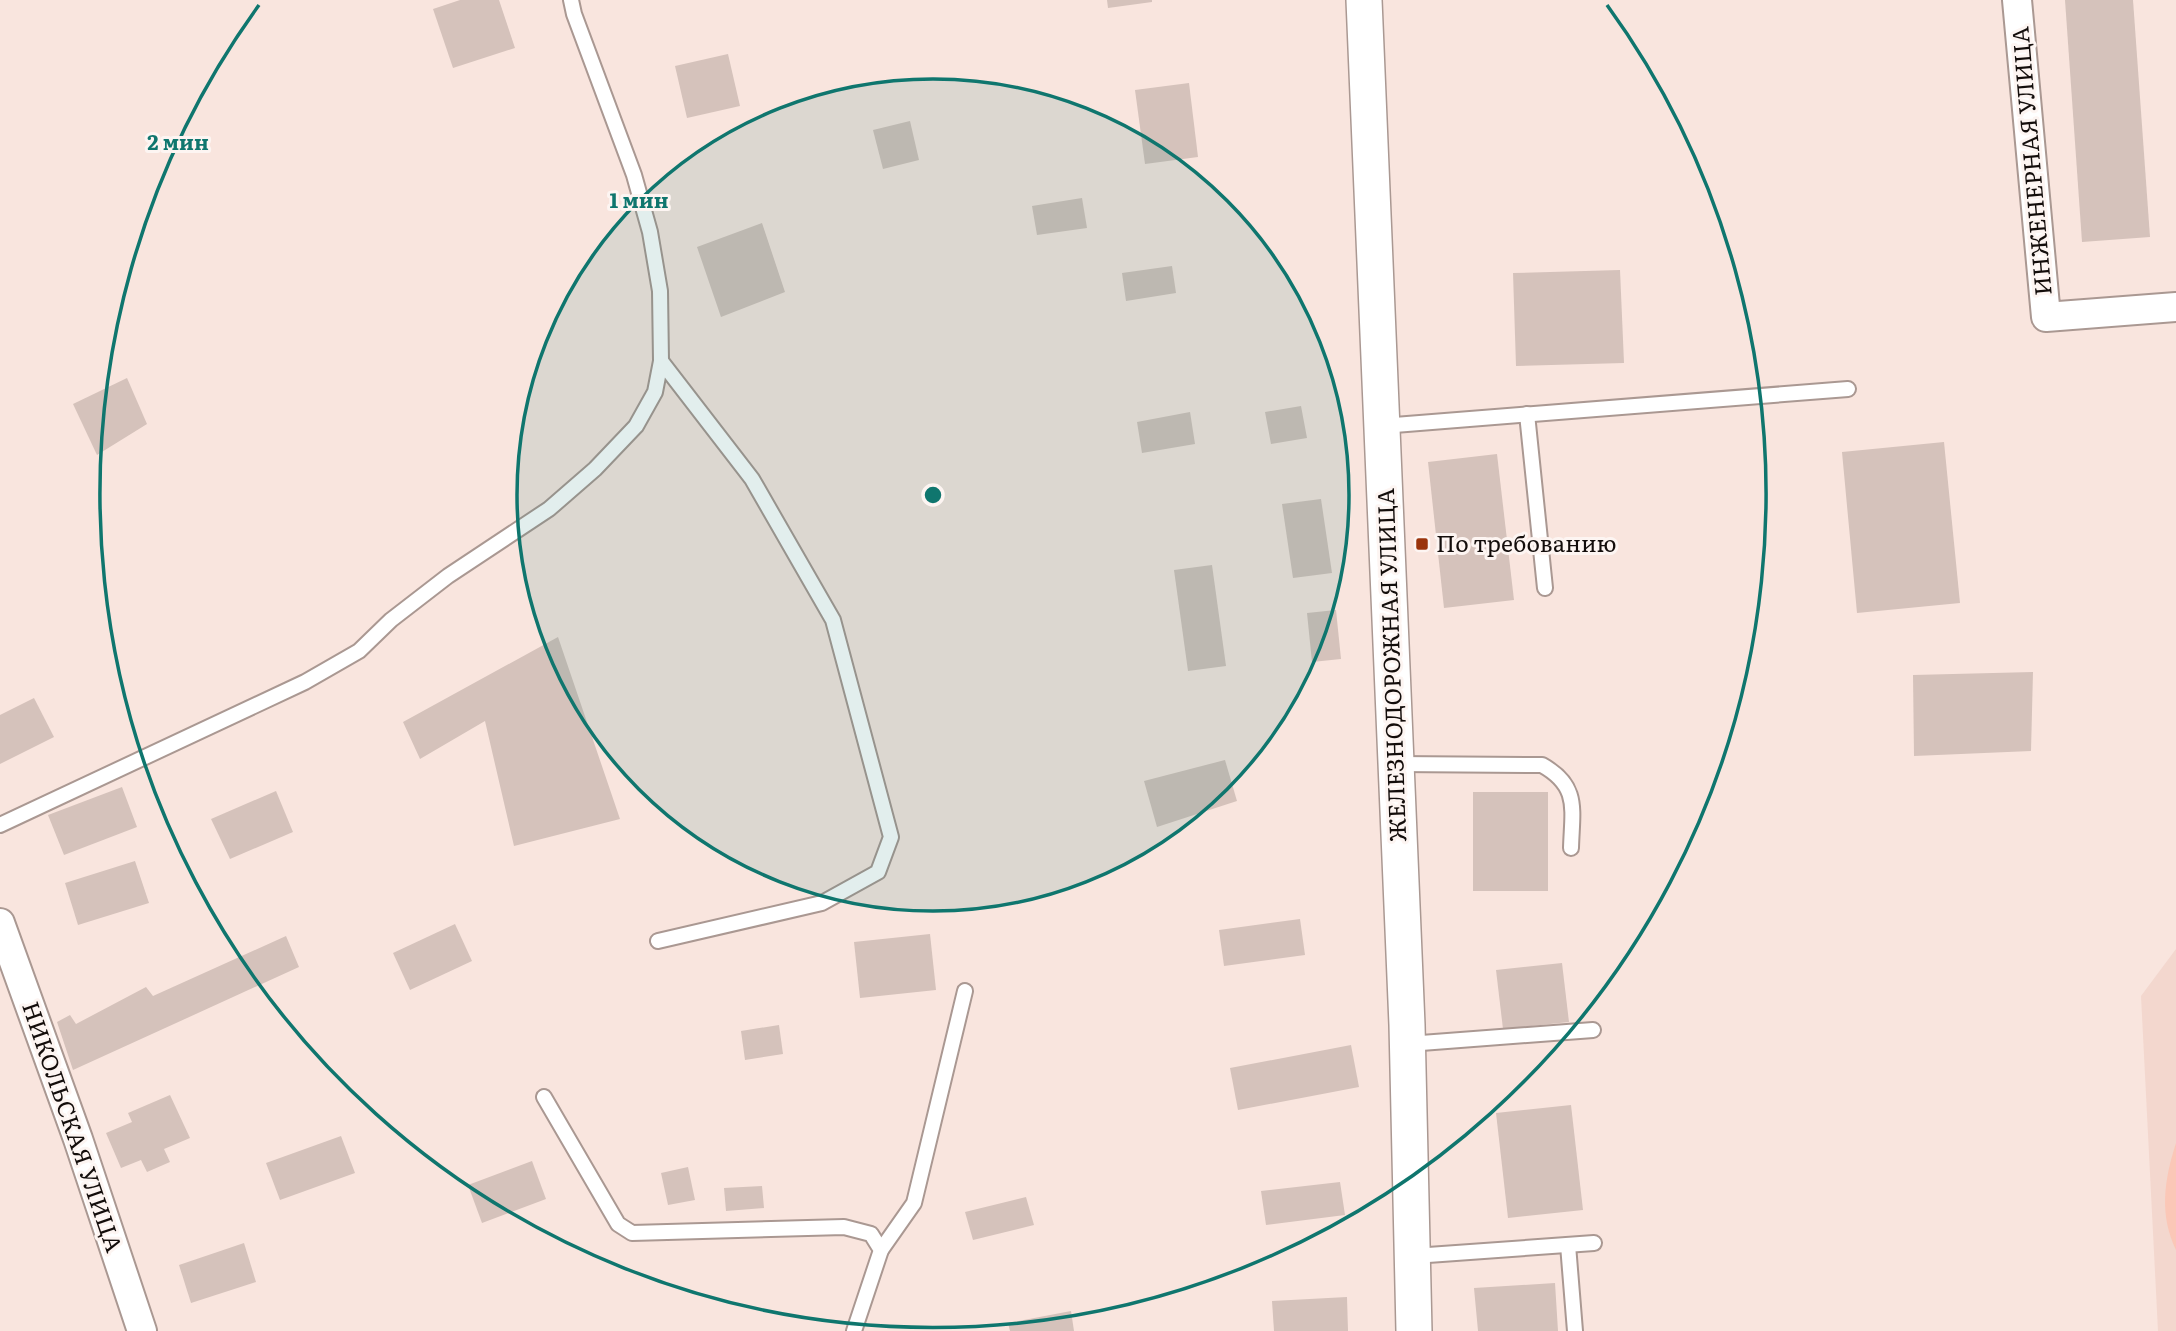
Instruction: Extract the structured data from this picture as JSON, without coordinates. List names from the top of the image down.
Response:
{
  "streets": {
    "street": ["ИНЖЕНЕРНАЯ УЛИЦА", "ЖЕЛЕЗНОДОРОЖНАЯ УЛИЦА", "НИКОЛЬСКАЯ УЛИЦА"]
  },
  "places": {
    "transit": ["По требованию"]
  },
  "rings": ["2 мин", "1 мин"]
}
